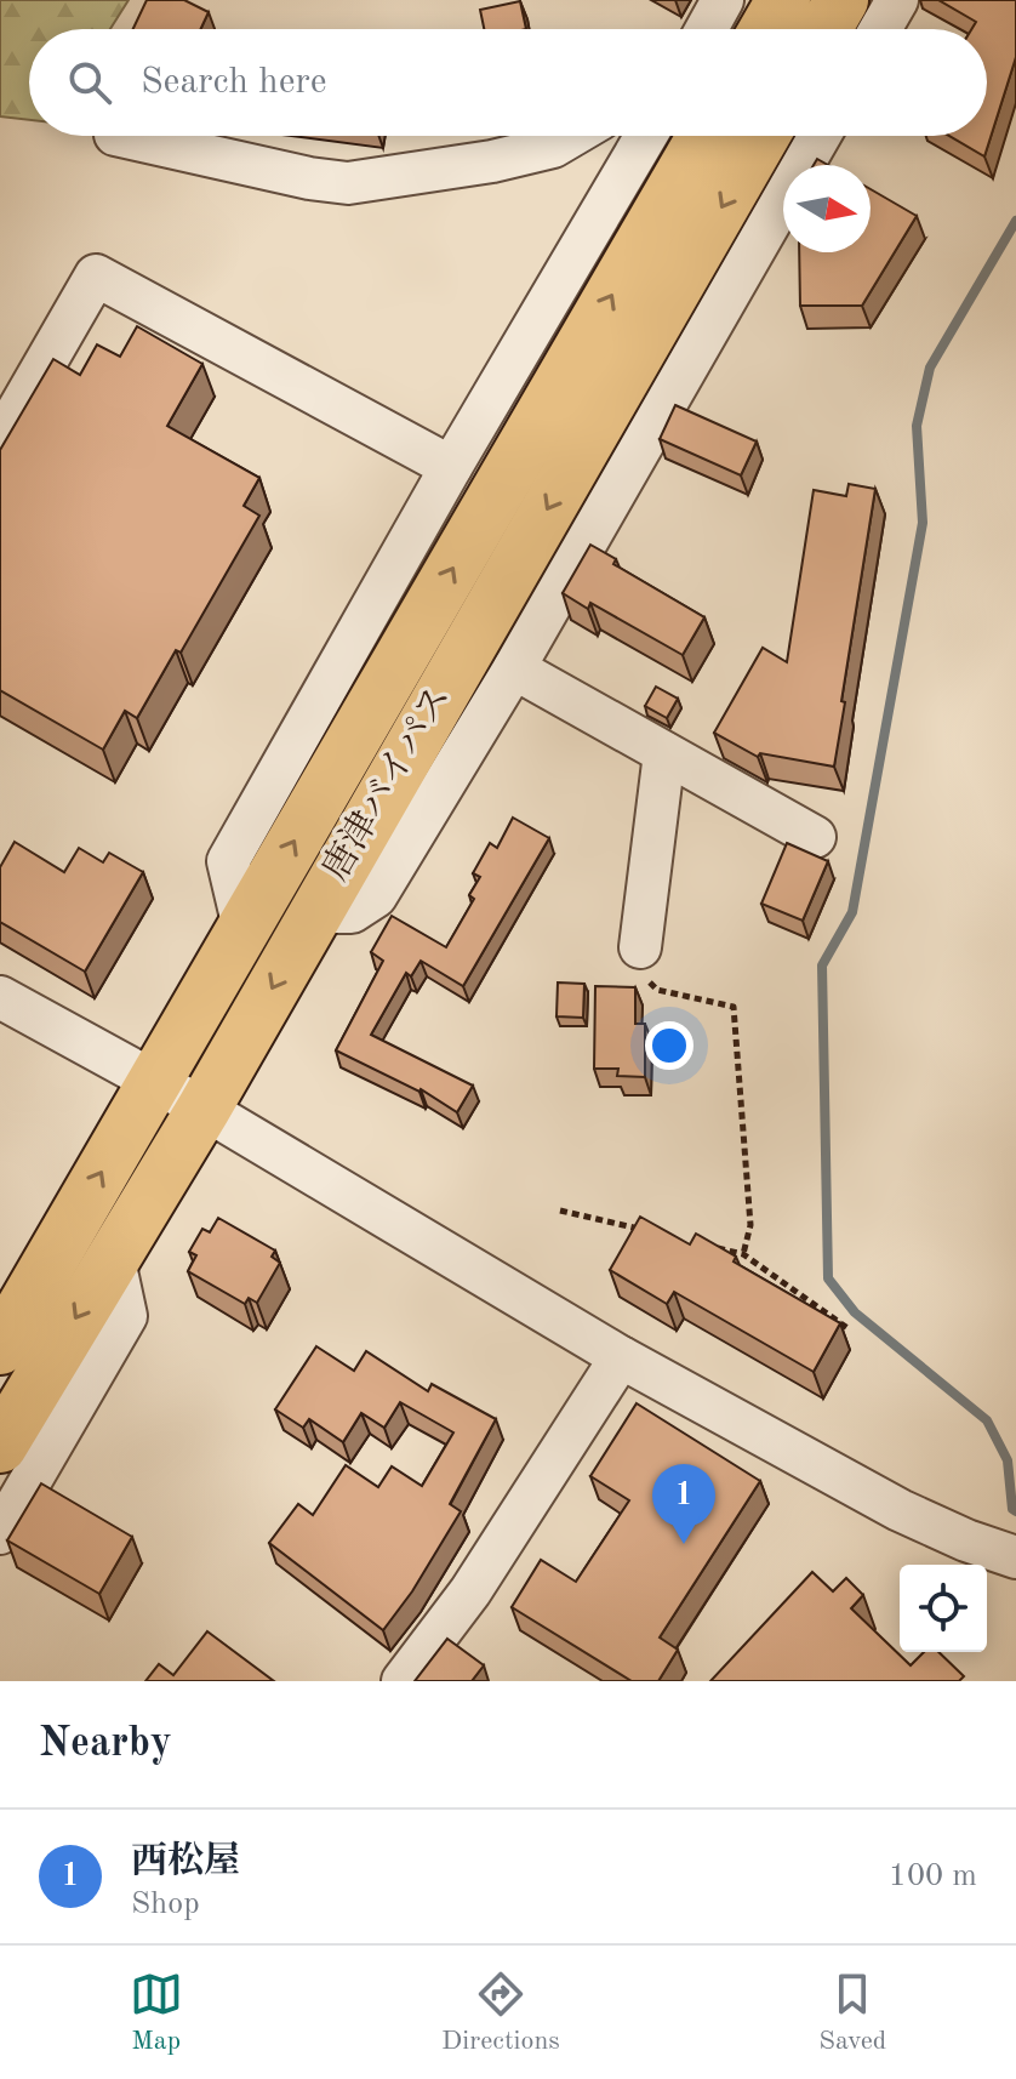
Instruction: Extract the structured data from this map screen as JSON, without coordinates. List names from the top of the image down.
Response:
{
  "streets": {
    "highway": ["唐津バイパス"]
  },
  "north": "right",
  "page": {
    "search": "Search here",
    "pins": "1",
    "heading": "Nearby",
    "list": [
      {
        "mark": "1",
        "name": "西松屋",
        "note": "Shop",
        "value": "100 m"
      }
    ],
    "nav": ["Map", "Directions", "Saved"]
  }
}
